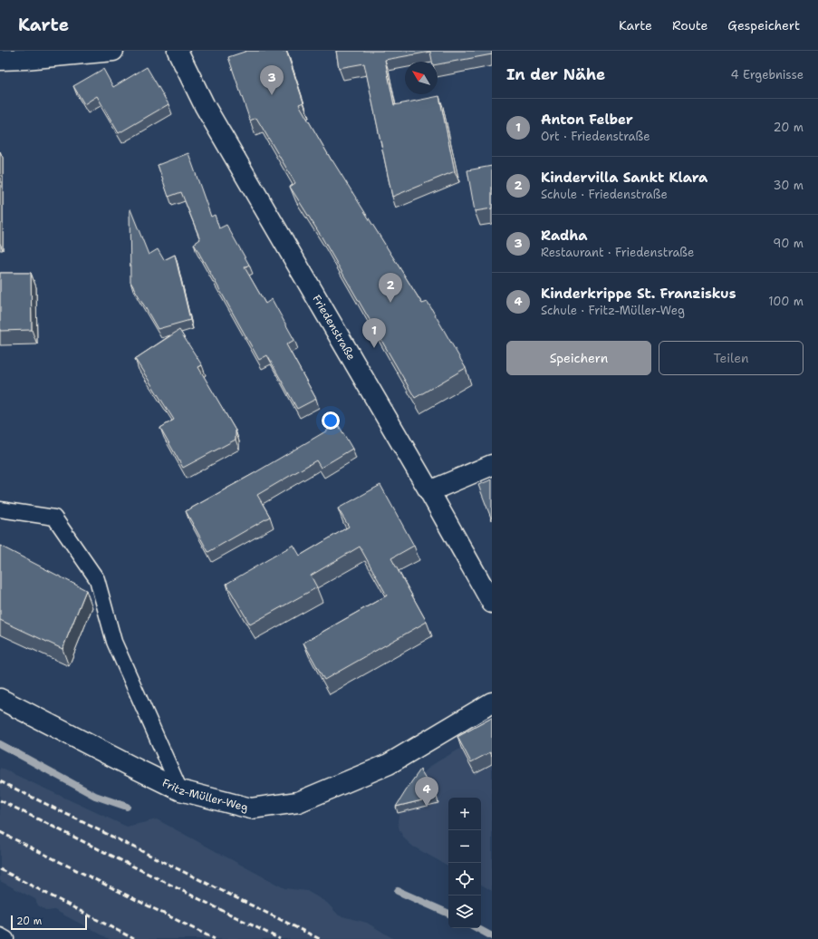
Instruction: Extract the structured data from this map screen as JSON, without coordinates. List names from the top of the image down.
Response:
{
  "streets": {
    "street": ["Friedenstraße", "Fritz-Müller-Weg"]
  },
  "scale_bar": "20 m",
  "north": "top left",
  "page": {
    "header": "Karte",
    "nav": ["Karte", "Route", "Gespeichert"],
    "heading": ["In der Nähe", "4 Ergebnisse"],
    "pins": [
      "3",
      "2",
      "1",
      "4"
    ],
    "list": [
      {
        "mark": "1",
        "name": "Anton Felber",
        "note": "Ort · Friedenstraße",
        "value": "20 m"
      },
      {
        "mark": "2",
        "name": "Kindervilla Sankt Klara",
        "note": "Schule · Friedenstraße",
        "value": "30 m"
      },
      {
        "mark": "3",
        "name": "Radha",
        "note": "Restaurant · Friedenstraße",
        "value": "90 m"
      },
      {
        "mark": "4",
        "name": "Kinderkrippe St. Franziskus",
        "note": "Schule · Fritz-Müller-Weg",
        "value": "100 m"
      }
    ],
    "buttons": ["Speichern", "Teilen"],
    "map_buttons": ["+", "−"],
    "scale": "20 m"
  }
}
